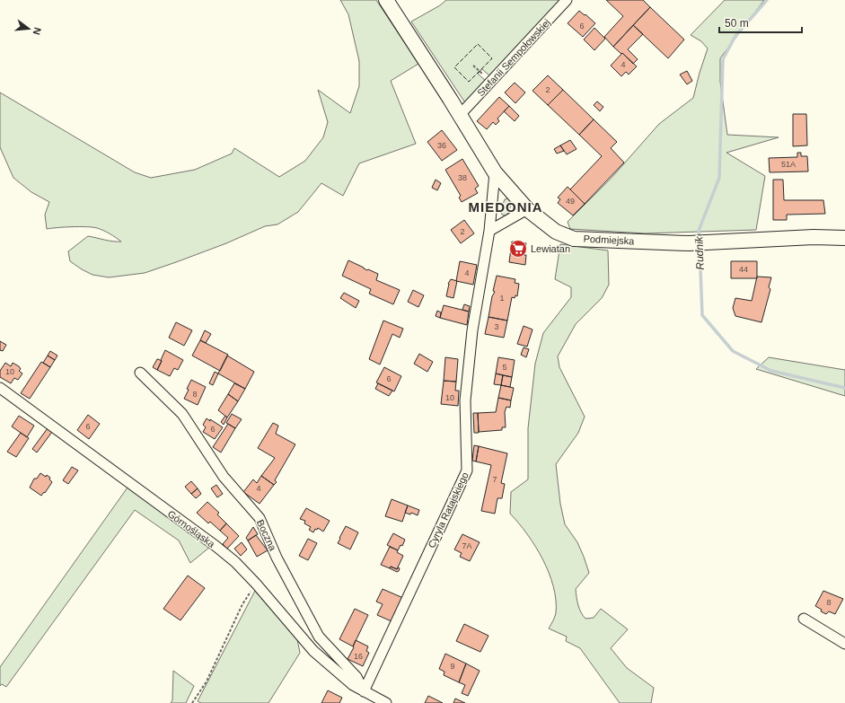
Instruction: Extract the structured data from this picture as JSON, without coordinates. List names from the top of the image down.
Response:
{
  "streets": {
    "street": [
      "Stefanii Sempołowskiej",
      "Podmiejska",
      "Cyryla Ratajskiego",
      "Górnośląska",
      "Boczna"
    ]
  },
  "crossings": [
    ["Stefanii Sempołowskiej", "Podmiejska"],
    ["Podmiejska", "Cyryla Ratajskiego"],
    ["Cyryla Ratajskiego", "Górnośląska"],
    ["Cyryla Ratajskiego", "Boczna"],
    ["Górnośląska", "Boczna"]
  ],
  "districts": ["MIEDONIA"],
  "water": ["Rudnik"],
  "places": {
    "supermarket": ["Lewiatan"]
  },
  "house_numbers": [
    "6",
    "4",
    "2",
    "36",
    "51A",
    "38",
    "49",
    "2",
    "44",
    "4",
    "1",
    "3",
    "5",
    "10",
    "6",
    "8",
    "10",
    "6",
    "6",
    "7",
    "4",
    "7A",
    "8",
    "16",
    "9"
  ],
  "scale_bar": "50 m",
  "north": "right"
}
